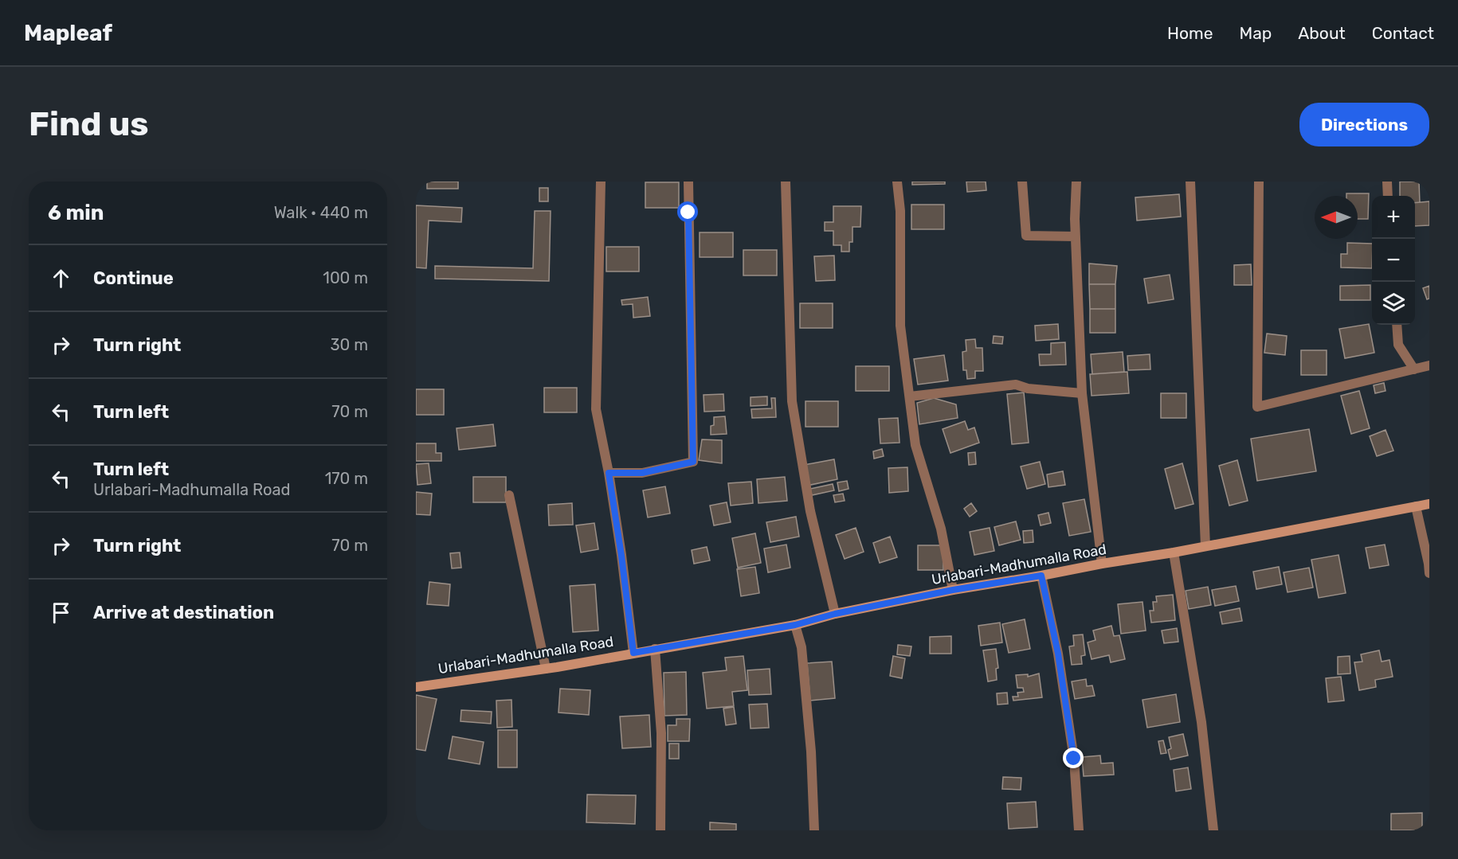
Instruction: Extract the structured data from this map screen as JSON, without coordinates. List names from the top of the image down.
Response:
{
  "streets": {
    "main road": ["Urlabari-Madhumalla Road"]
  },
  "north": "left",
  "page": {
    "header": "Mapleaf",
    "nav": [
      "Home",
      "Map",
      "About",
      "Contact"
    ],
    "buttons": "Directions",
    "title": "Find us",
    "heading": ["6 min", "Walk · 440 m"],
    "map_buttons": ["+", "−"],
    "list": [
      ["Continue", "100 m"],
      ["Turn right", "30 m"],
      ["Turn left", "70 m"],
      ["Turn left", "Urlabari-Madhumalla Road", "170 m"],
      ["Turn right", "70 m"],
      "Arrive at destination"
    ]
  }
}
